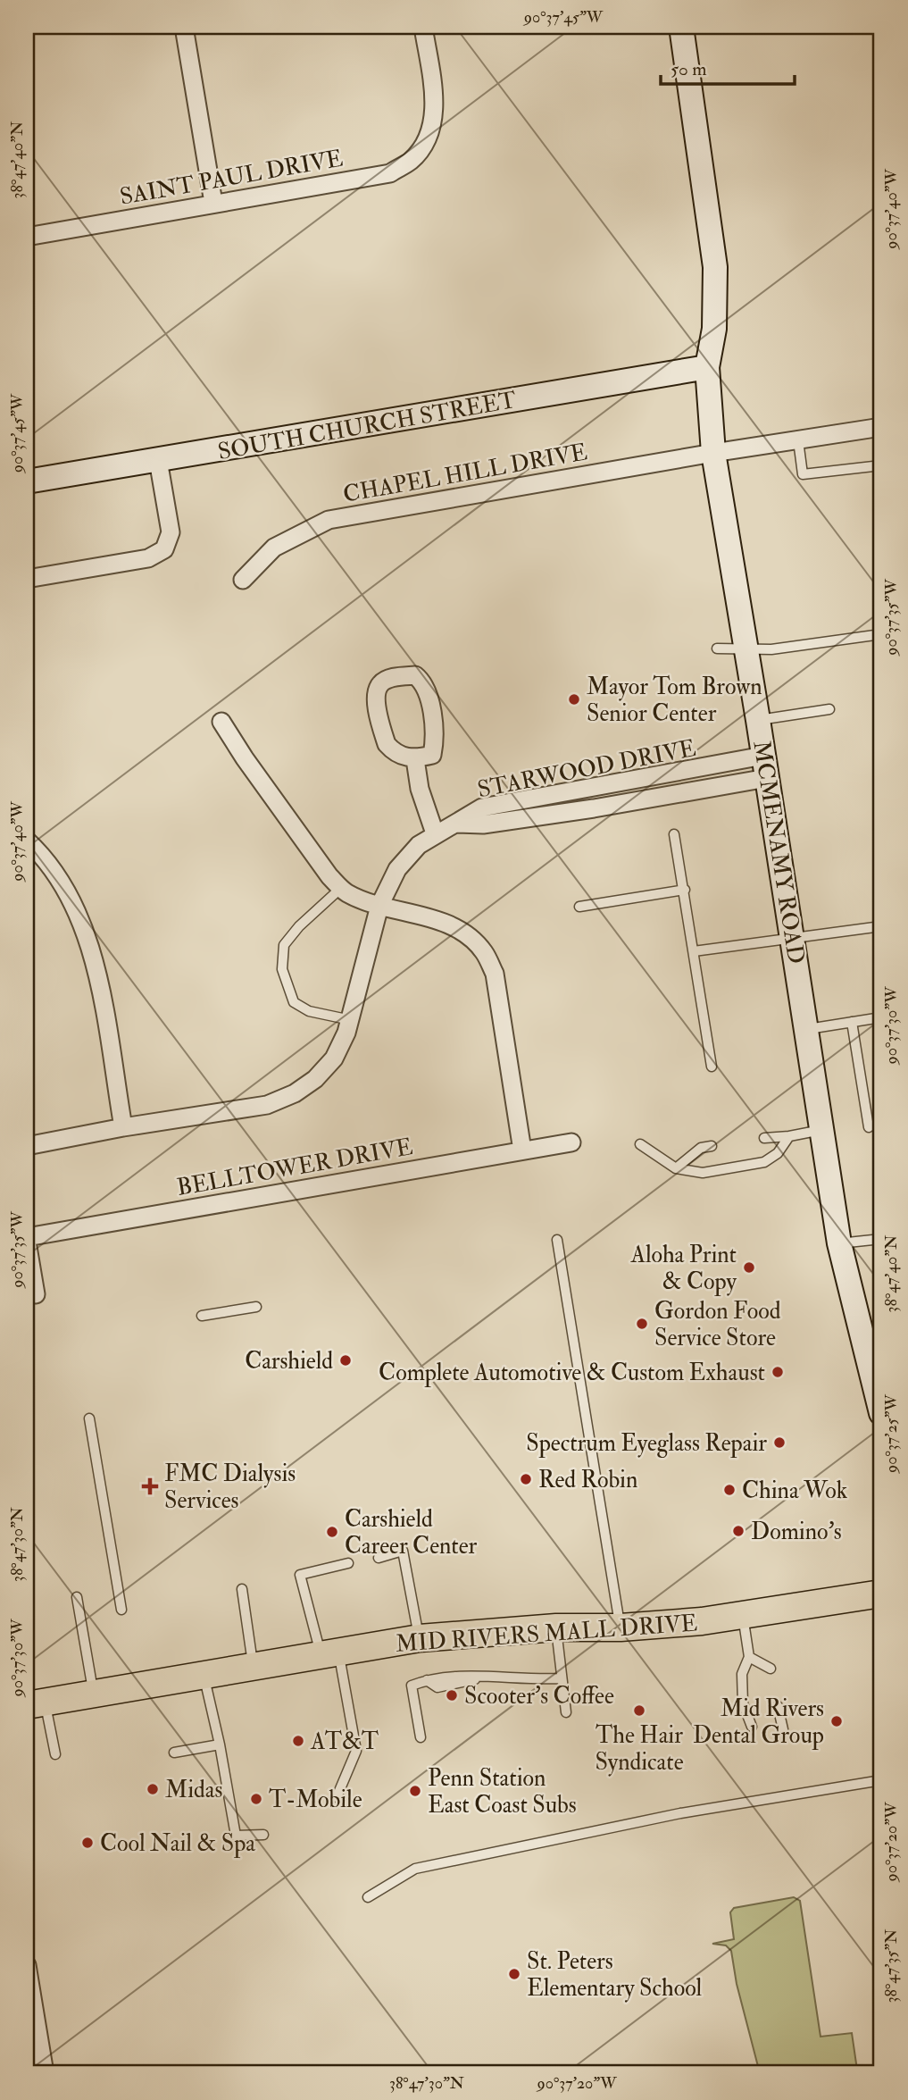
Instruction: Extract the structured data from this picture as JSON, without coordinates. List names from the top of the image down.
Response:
{
  "streets": {
    "main road": ["MID RIVERS MALL DRIVE"],
    "street": [
      "SAINT PAUL DRIVE",
      "SOUTH CHURCH STREET",
      "CHAPEL HILL DRIVE",
      "STARWOOD DRIVE",
      "MCMENAMY ROAD",
      "BELLTOWER DRIVE"
    ]
  },
  "crossings": [
    ["SOUTH CHURCH STREET", "MCMENAMY ROAD"],
    ["CHAPEL HILL DRIVE", "MCMENAMY ROAD"],
    ["STARWOOD DRIVE", "MCMENAMY ROAD"]
  ],
  "places": {
    "other": [
      "Mayor Tom Brown Senior Center",
      "Aloha Print & Copy",
      "Gordon Food Service Store",
      "Carshield",
      "Complete Automotive & Custom Exhaust",
      "Spectrum Eyeglass Repair",
      "Red Robin",
      "China Wok",
      "Domino's",
      "Carshield Career Center",
      "Scooter's Coffee",
      "The Hair Syndicate",
      "Mid Rivers Dental Group",
      "AT&T",
      "Midas",
      "Penn Station East Coast Subs",
      "T-Mobile",
      "Cool Nail & Spa",
      "St. Peters Elementary School"
    ],
    "health": ["FMC Dialysis Services"]
  },
  "scale_bar": "50 m",
  "coordinates": [
    "90°37'45\"W",
    "38°47'40\"N",
    "90°37'40\"W",
    "90°37'35\"W",
    "90°37'30\"W",
    "90°37'25\"W",
    "38°47'30\"N",
    "90°37'20\"W",
    "38°47'35\"N"
  ]
}
